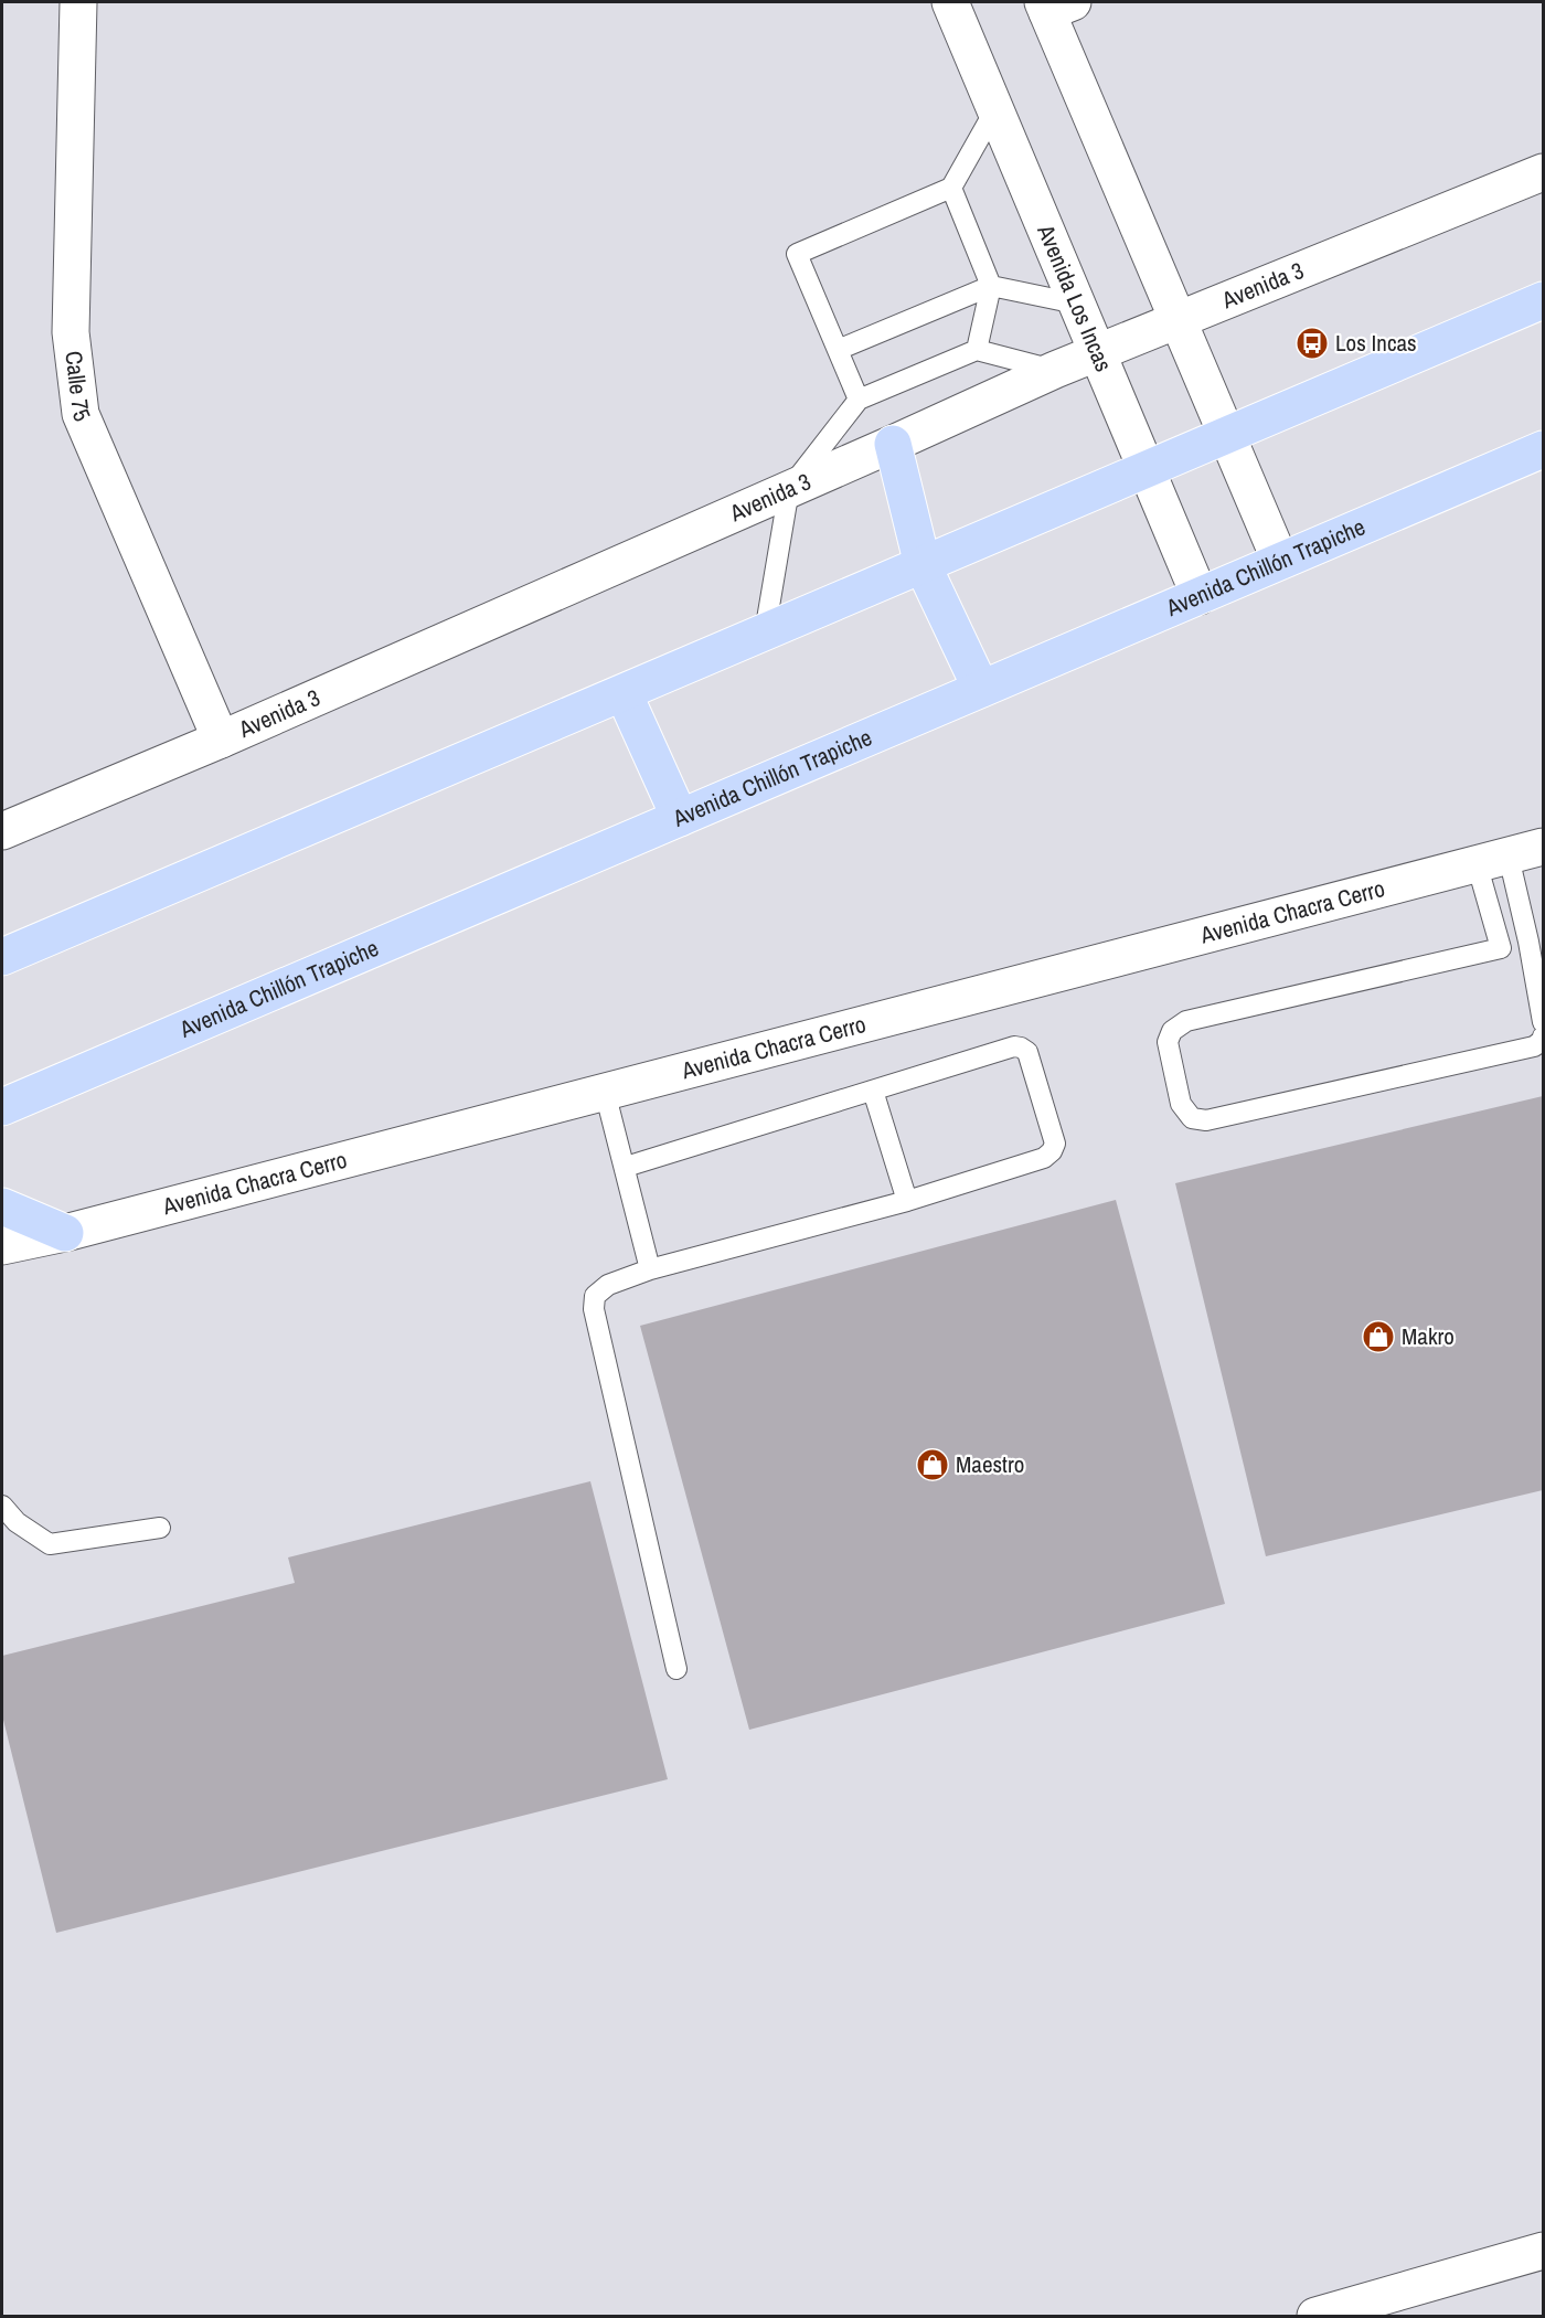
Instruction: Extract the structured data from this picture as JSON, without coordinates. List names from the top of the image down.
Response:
{
  "streets": {
    "main road": ["Avenida Chillón Trapiche"],
    "street": [
      "Avenida 3",
      "Avenida Los Incas",
      "Calle 75",
      "Avenida Chacra Cerro"
    ]
  },
  "crossings": [
    ["Avenida 3", "Avenida Los Incas"],
    ["Avenida 3", "Calle 75"],
    ["Avenida Los Incas", "Avenida Chillón Trapiche"]
  ],
  "places": {
    "bus stop": ["Los Incas"],
    "shop": ["Makro", "Maestro"]
  }
}
